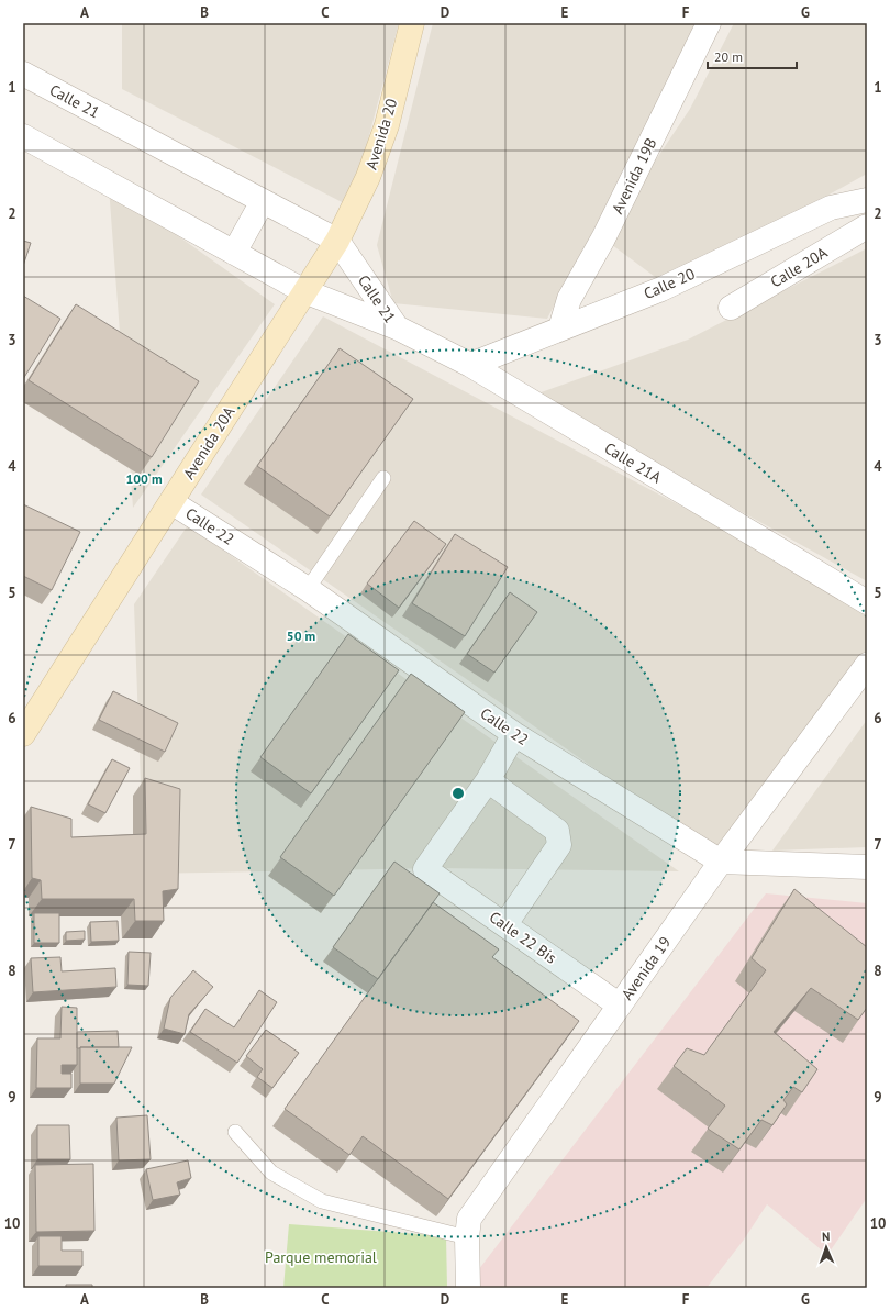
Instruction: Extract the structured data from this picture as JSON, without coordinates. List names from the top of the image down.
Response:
{
  "streets": {
    "main road": ["Avenida 20", "Avenida 20A"],
    "street": [
      "Calle 21",
      "Avenida 19B",
      "Calle 20A",
      "Calle 20",
      "Calle 21A",
      "Calle 22",
      "Calle 22 Bis",
      "Avenida 19"
    ]
  },
  "crossings": [
    ["Calle 21", "Avenida 20"],
    ["Calle 21", "Avenida 20A"],
    ["Calle 21", "Calle 21A"],
    ["Avenida 20", "Avenida 20A"],
    ["Avenida 19B", "Calle 20"],
    ["Calle 20", "Calle 21A"],
    ["Avenida 20A", "Calle 22"],
    ["Calle 22", "Avenida 19"],
    ["Calle 22 Bis", "Avenida 19"]
  ],
  "parks": ["Parque memorial"],
  "scale_bar": "20 m",
  "north": "top",
  "grid": {
    "columns": [
      "A",
      "B",
      "C",
      "D",
      "E",
      "F",
      "G"
    ],
    "rows": [
      "1",
      "2",
      "3",
      "4",
      "5",
      "6",
      "7",
      "8",
      "9",
      "10"
    ]
  },
  "rings": ["100 m", "50 m"]
}
